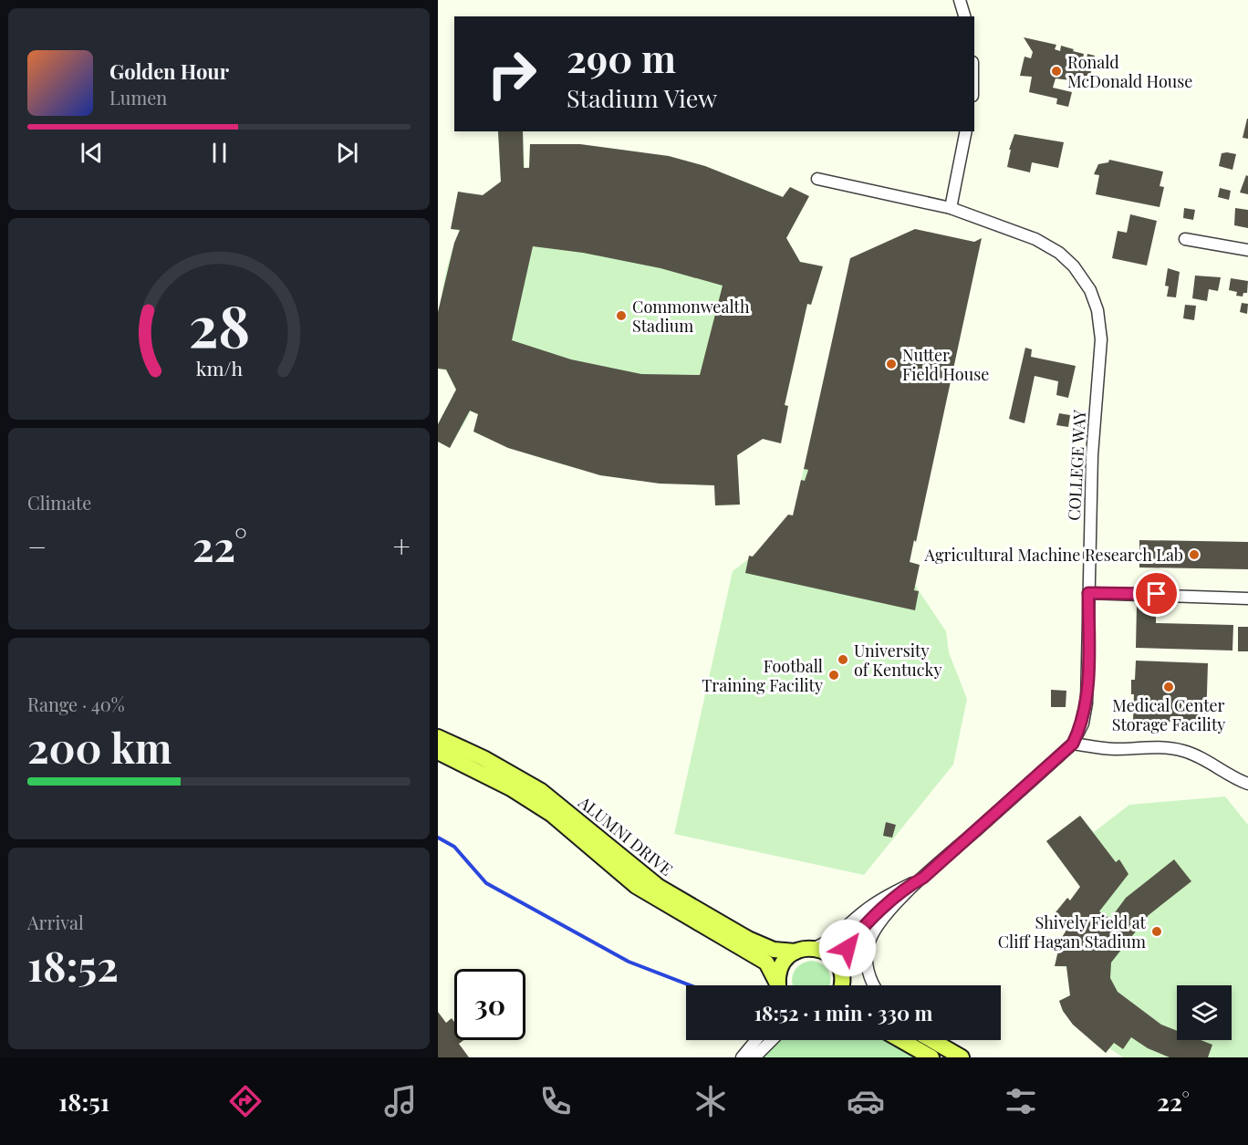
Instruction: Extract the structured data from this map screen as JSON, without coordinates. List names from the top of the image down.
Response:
{
  "streets": {
    "main road": ["ALUMNI DRIVE"],
    "street": ["COLLEGE WAY"]
  },
  "crossings": [
    ["COLLEGE WAY", "ALUMNI DRIVE"]
  ],
  "places": [
    "Ronald McDonald House",
    "Commonwealth Stadium",
    "Nutter Field House",
    "Agricultural Machine Research Lab",
    "University of Kentucky",
    "Football Training Facility",
    "Medical Center Storage Facility",
    "Shively Field at Cliff Hagan Stadium"
  ],
  "page": {
    "turn": ["290 m", "Stadium View"],
    "song": ["Golden Hour", "Lumen"],
    "tile": [
      "Climate",
      ["Range · 40%", "200 km"],
      ["Arrival", "18:52"]
    ],
    "heat": ["−", "22°", "+"],
    "limit": "30",
    "trip": "18:52 · 1 min · 330 m",
    "tabs": ["18:51", "22°"],
    "gauge": ["28", "km/h"]
  }
}
